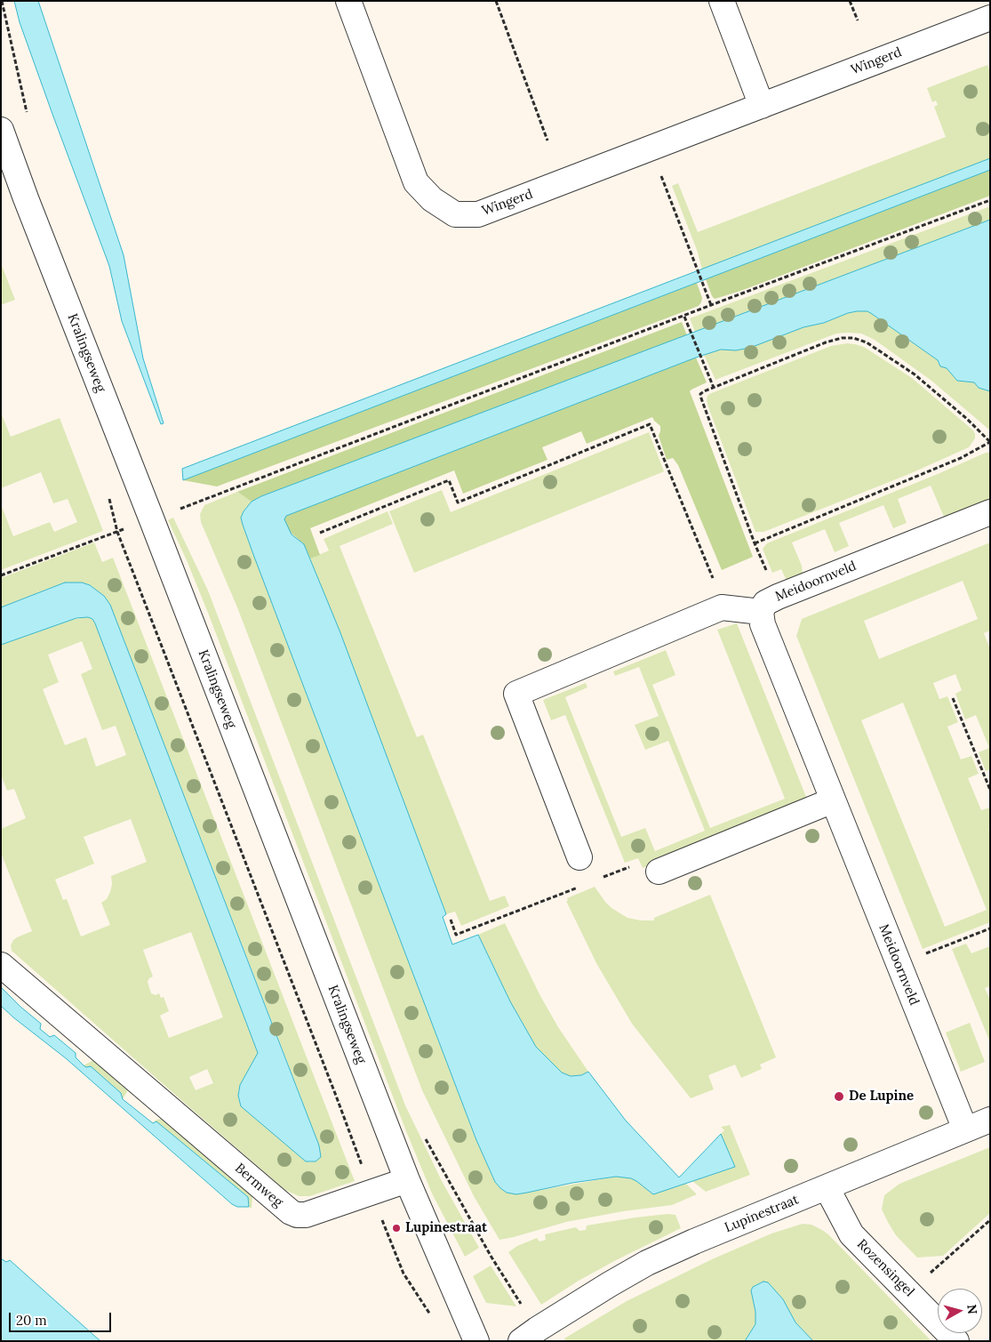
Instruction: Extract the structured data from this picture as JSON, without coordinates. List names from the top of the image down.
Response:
{
  "streets": {
    "street": [
      "Wingerd",
      "Kralingseweg",
      "Meidoornveld",
      "Bermweg",
      "Lupinestraat",
      "Rozensingel"
    ]
  },
  "crossings": [
    ["Kralingseweg", "Bermweg"],
    ["Meidoornveld", "Lupinestraat"],
    ["Lupinestraat", "Rozensingel"]
  ],
  "places": ["De Lupine", "Lupinestraat"],
  "scale_bar": "20 m",
  "north": "right"
}
